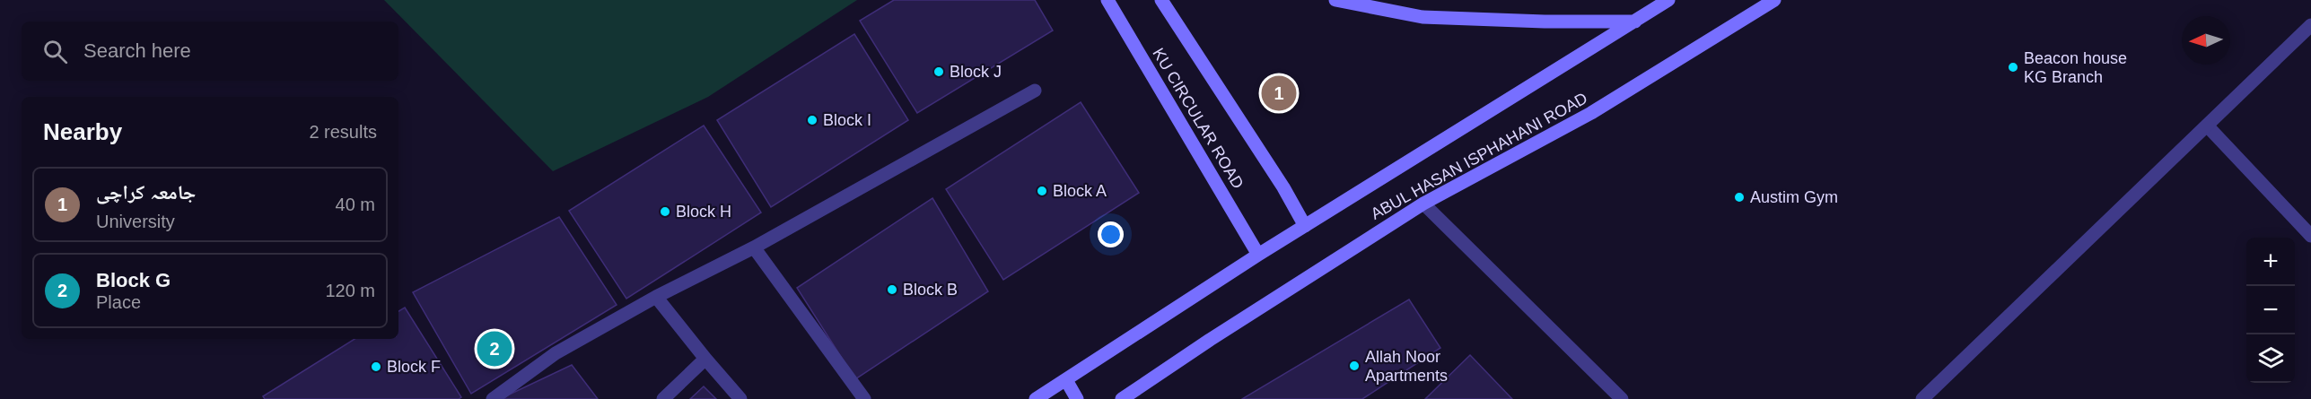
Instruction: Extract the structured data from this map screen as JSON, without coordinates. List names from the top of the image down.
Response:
{
  "streets": {
    "main road": ["KU CIRCULAR ROAD", "ABUL HASAN ISPHAHANI ROAD"]
  },
  "crossings": [
    ["KU CIRCULAR ROAD", "ABUL HASAN ISPHAHANI ROAD"]
  ],
  "places": [
    "Beacon house KG Branch",
    "Block J",
    "Block I",
    "Block A",
    "Austim Gym",
    "Block H",
    "Block B",
    "Allah Noor Apartments",
    "Block F"
  ],
  "north": "left",
  "page": {
    "search": "Search here",
    "pins": ["1", "2"],
    "heading": ["Nearby", "2 results"],
    "list": [
      {
        "mark": "1",
        "name": "جامعہ کراچی",
        "note": "University",
        "value": "40 m"
      },
      {
        "mark": "2",
        "name": "Block G",
        "note": "Place",
        "value": "120 m"
      }
    ],
    "map_buttons": ["+", "−"]
  }
}
